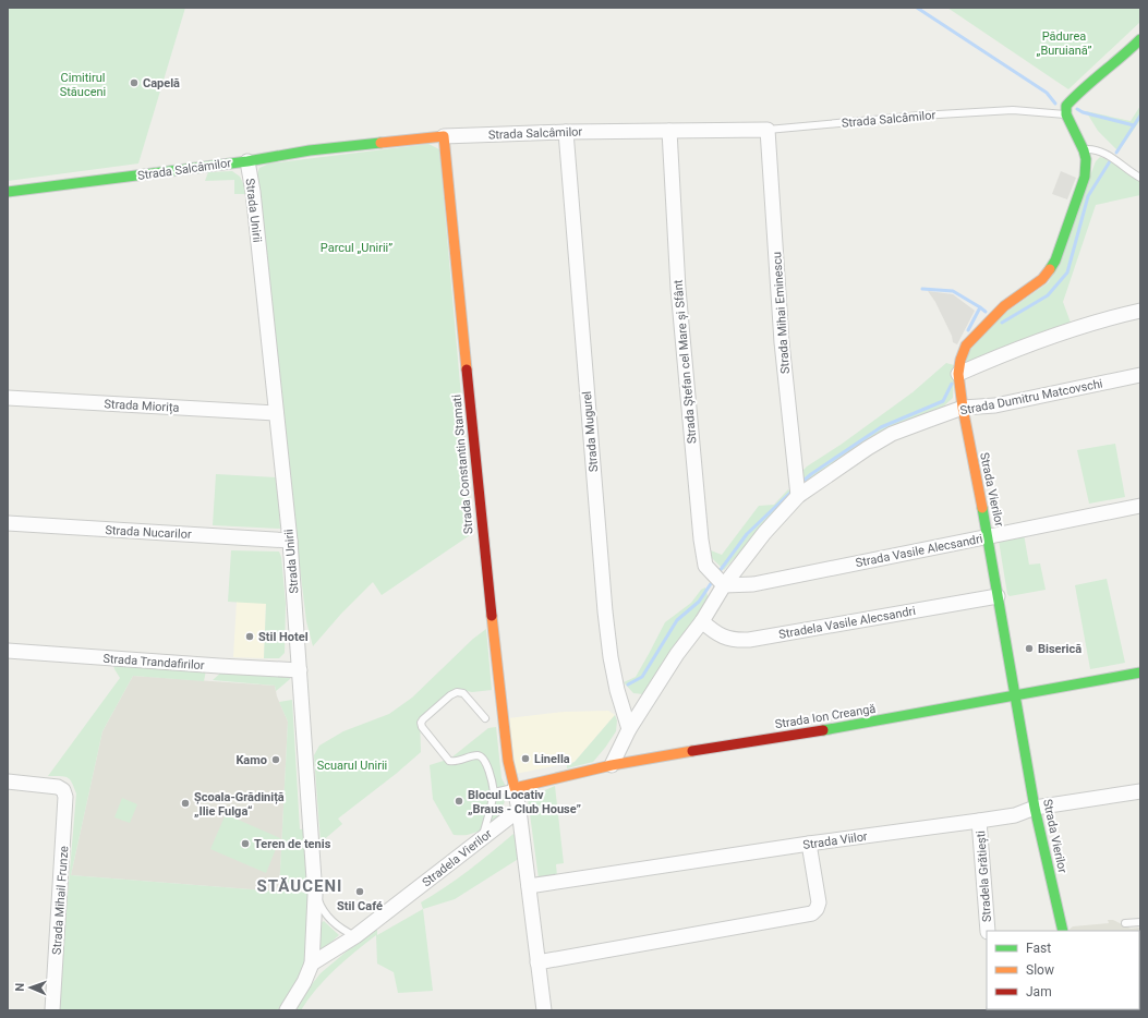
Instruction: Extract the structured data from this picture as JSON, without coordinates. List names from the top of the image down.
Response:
{
  "streets": {
    "street": [
      "Strada Salcâmilor",
      "Strada Unirii",
      "Strada Mihai Eminescu",
      "Strada Ştefan cel Mare și Sfânt",
      "Strada Dumitru Matcovschi",
      "Strada Miorița",
      "Strada Mugurel",
      "Strada Constantin Stamati",
      "Strada Vierilor",
      "Strada Nucarilor",
      "Strada Vasile Alecsandri",
      "Stradela Vasile Alecsandri",
      "Strada Trandafirilor",
      "Strada Ion Creangă",
      "Strada Viilor",
      "Stradela Vierilor",
      "Stradela Grătiești",
      "Strada Mihail Frunze"
    ]
  },
  "crossings": [
    ["Strada Salcâmilor", "Strada Unirii"],
    ["Strada Salcâmilor", "Strada Mihai Eminescu"],
    ["Strada Salcâmilor", "Strada Ştefan cel Mare și Sfânt"],
    ["Strada Salcâmilor", "Strada Mugurel"],
    ["Strada Salcâmilor", "Strada Constantin Stamati"],
    ["Strada Salcâmilor", "Strada Vierilor"],
    ["Strada Unirii", "Strada Miorița"],
    ["Strada Unirii", "Strada Nucarilor"],
    ["Strada Unirii", "Strada Trandafirilor"],
    ["Strada Unirii", "Stradela Vierilor"],
    ["Strada Mihai Eminescu", "Strada Dumitru Matcovschi"],
    ["Strada Ştefan cel Mare și Sfânt", "Strada Dumitru Matcovschi"],
    ["Strada Ştefan cel Mare și Sfânt", "Strada Vasile Alecsandri"],
    ["Strada Dumitru Matcovschi", "Strada Mugurel"],
    ["Strada Dumitru Matcovschi", "Strada Vierilor"],
    ["Strada Dumitru Matcovschi", "Strada Vasile Alecsandri"],
    ["Strada Dumitru Matcovschi", "Stradela Vasile Alecsandri"],
    ["Strada Dumitru Matcovschi", "Strada Ion Creangă"],
    ["Strada Constantin Stamati", "Strada Ion Creangă"],
    ["Strada Vierilor", "Strada Vasile Alecsandri"],
    ["Strada Vierilor", "Stradela Vasile Alecsandri"],
    ["Strada Vierilor", "Strada Ion Creangă"],
    ["Strada Vierilor", "Strada Viilor"],
    ["Strada Viilor", "Stradela Grătiești"]
  ],
  "districts": ["STĂUCENI"],
  "parks": [
    "Pădurea „Buruiană”",
    "Cimitirul Stăuceni",
    "Parcul „Unirii”",
    "Scuarul Unirii"
  ],
  "places": [
    "Capelă",
    "Stil Hotel",
    "Biserică",
    "Linella",
    "Kamo",
    "Blocul Locativ „Braus - Club House”",
    "Școala-Grădiniță „Ilie Fulga“",
    "Teren de tenis",
    "Stil Café"
  ],
  "legend": ["Fast", "Slow", "Jam"],
  "north": "left"
}
